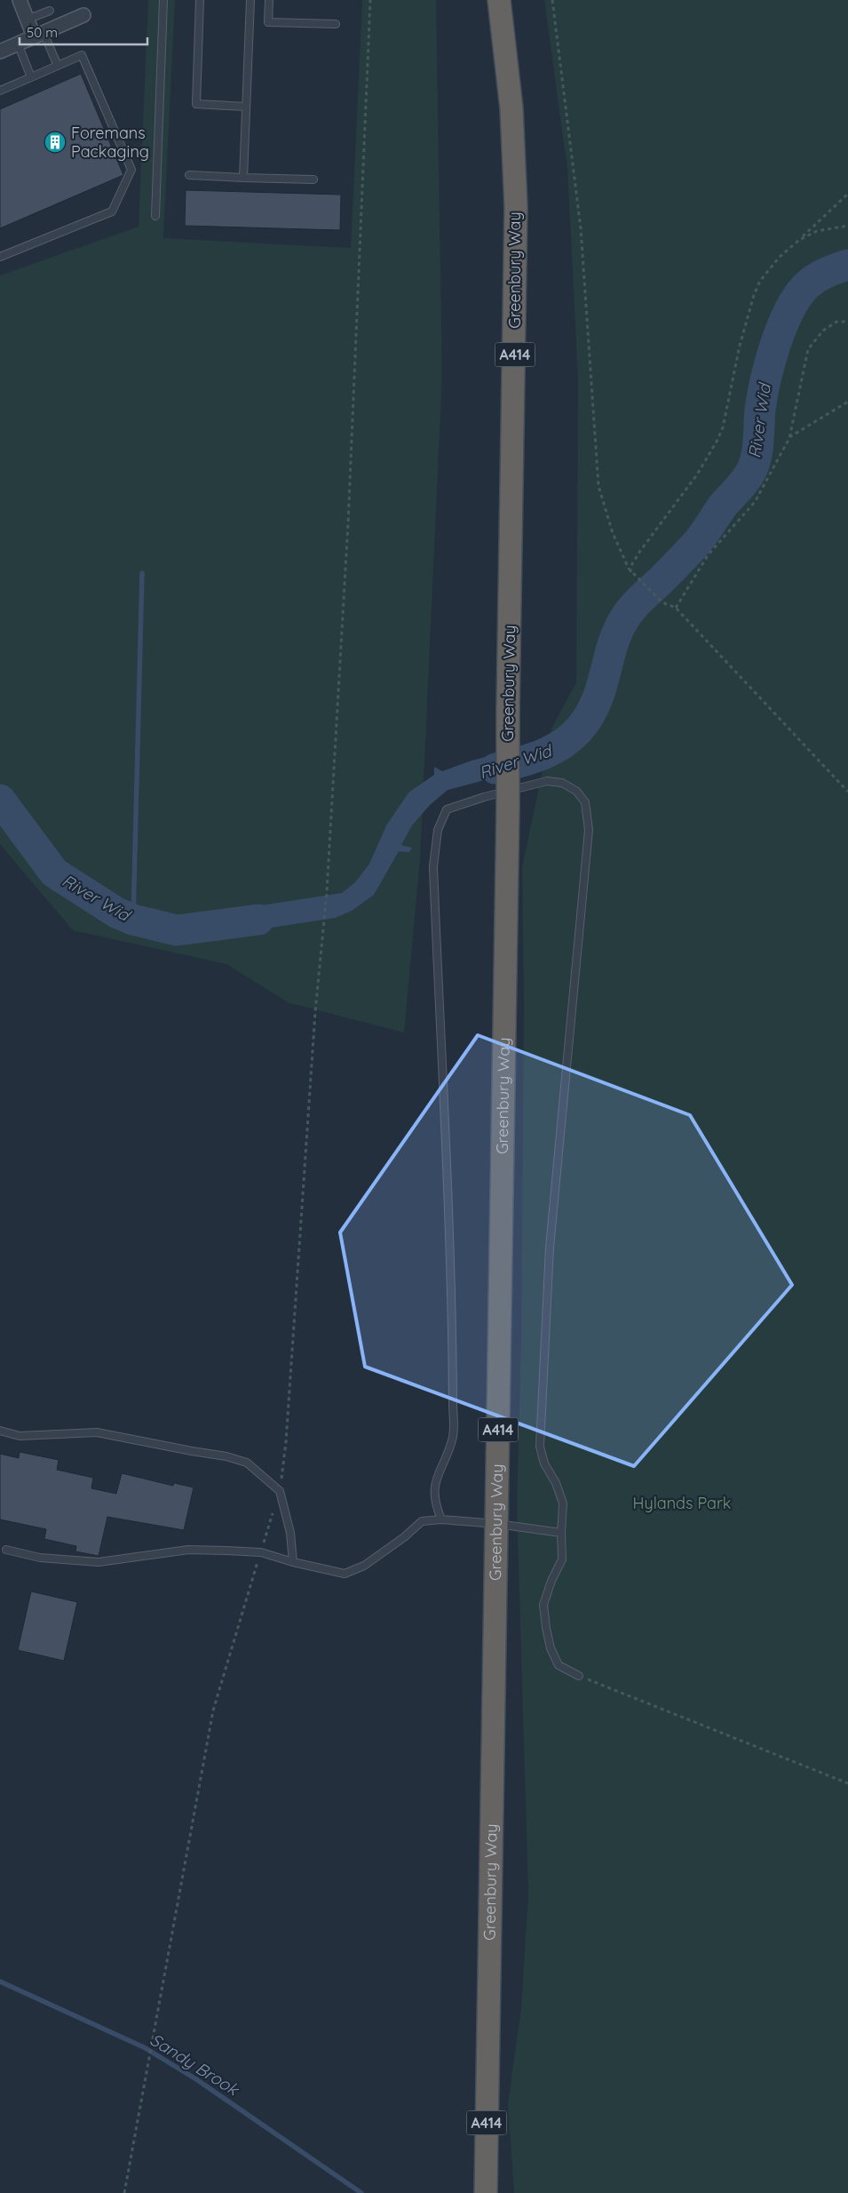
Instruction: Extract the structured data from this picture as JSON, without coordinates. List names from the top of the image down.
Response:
{
  "streets": {
    "highway": ["Greenbury Way", "A414"]
  },
  "water": ["River Wid", "Sandy Brook"],
  "parks": ["Hylands Park"],
  "places": {
    "building": ["Foremans Packaging"]
  },
  "scale_bar": "50 m"
}
